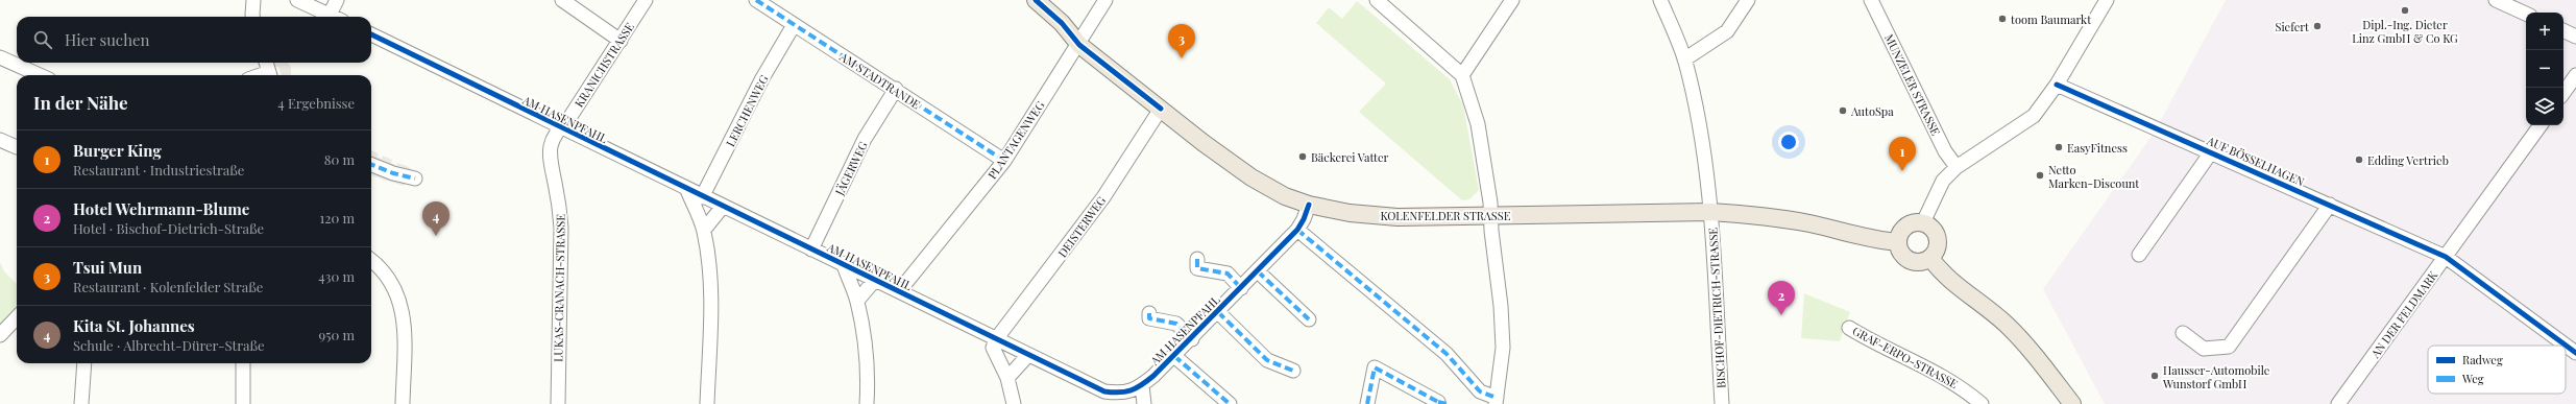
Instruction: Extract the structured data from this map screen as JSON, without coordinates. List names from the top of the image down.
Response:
{
  "streets": {
    "main road": ["KOLENFELDER STRASSE"],
    "street": [
      "KRANICHSTRASSE",
      "AM STADTRANDE",
      "MUNZELER STRASSE",
      "LERCHENWEG",
      "AM HASENPFAHL",
      "PLANTAGENWEG",
      "AUF BÖSSELHAGEN",
      "JÄGERWEG",
      "DEISTERWEG",
      "LUKAS-CRANACH-STRASSE",
      "BISCHOF-DIETRICH-STRASSE",
      "AN DER FELDMARK",
      "GRAF-ERPO-STRASSE"
    ]
  },
  "crossings": [
    ["KRANICHSTRASSE", "AM HASENPFAHL"],
    ["KRANICHSTRASSE", "LUKAS-CRANACH-STRASSE"],
    ["AM STADTRANDE", "LERCHENWEG"],
    ["AM STADTRANDE", "PLANTAGENWEG"],
    ["AM STADTRANDE", "JÄGERWEG"],
    ["LERCHENWEG", "AM HASENPFAHL"],
    ["AM HASENPFAHL", "PLANTAGENWEG"],
    ["AM HASENPFAHL", "JÄGERWEG"],
    ["AM HASENPFAHL", "KOLENFELDER STRASSE"],
    ["AM HASENPFAHL", "DEISTERWEG"],
    ["AM HASENPFAHL", "LUKAS-CRANACH-STRASSE"],
    ["PLANTAGENWEG", "KOLENFELDER STRASSE"],
    ["AUF BÖSSELHAGEN", "AN DER FELDMARK"],
    ["KOLENFELDER STRASSE", "DEISTERWEG"],
    ["KOLENFELDER STRASSE", "BISCHOF-DIETRICH-STRASSE"]
  ],
  "places": [
    "Dipl.-Ing. Dieter Linz GmbH & Co KG",
    "toom Baumarkt",
    "Siefert",
    "AutoSpa",
    "EasyFitness",
    "Bäckerei Vatter",
    "Edding Vertrieb",
    "Netto Marken-Discount",
    "Hausser-Automobile Wunstorf GmbH"
  ],
  "legend": ["Radweg", "Weg"],
  "page": {
    "map_buttons": ["+", "−"],
    "search": "Hier suchen",
    "pins": [
      "3",
      "1",
      "4",
      "2"
    ],
    "heading": ["In der Nähe", "4 Ergebnisse"],
    "list": [
      {
        "mark": "1",
        "name": "Burger King",
        "note": "Restaurant · Industriestraße",
        "value": "80 m"
      },
      {
        "mark": "2",
        "name": "Hotel Wehrmann-Blume",
        "note": "Hotel · Bischof-Dietrich-Straße",
        "value": "120 m"
      },
      {
        "mark": "3",
        "name": "Tsui Mun",
        "note": "Restaurant · Kolenfelder Straße",
        "value": "430 m"
      },
      {
        "mark": "4",
        "name": "Kita St. Johannes",
        "note": "Schule · Albrecht-Dürer-Straße",
        "value": "950 m"
      }
    ]
  }
}
